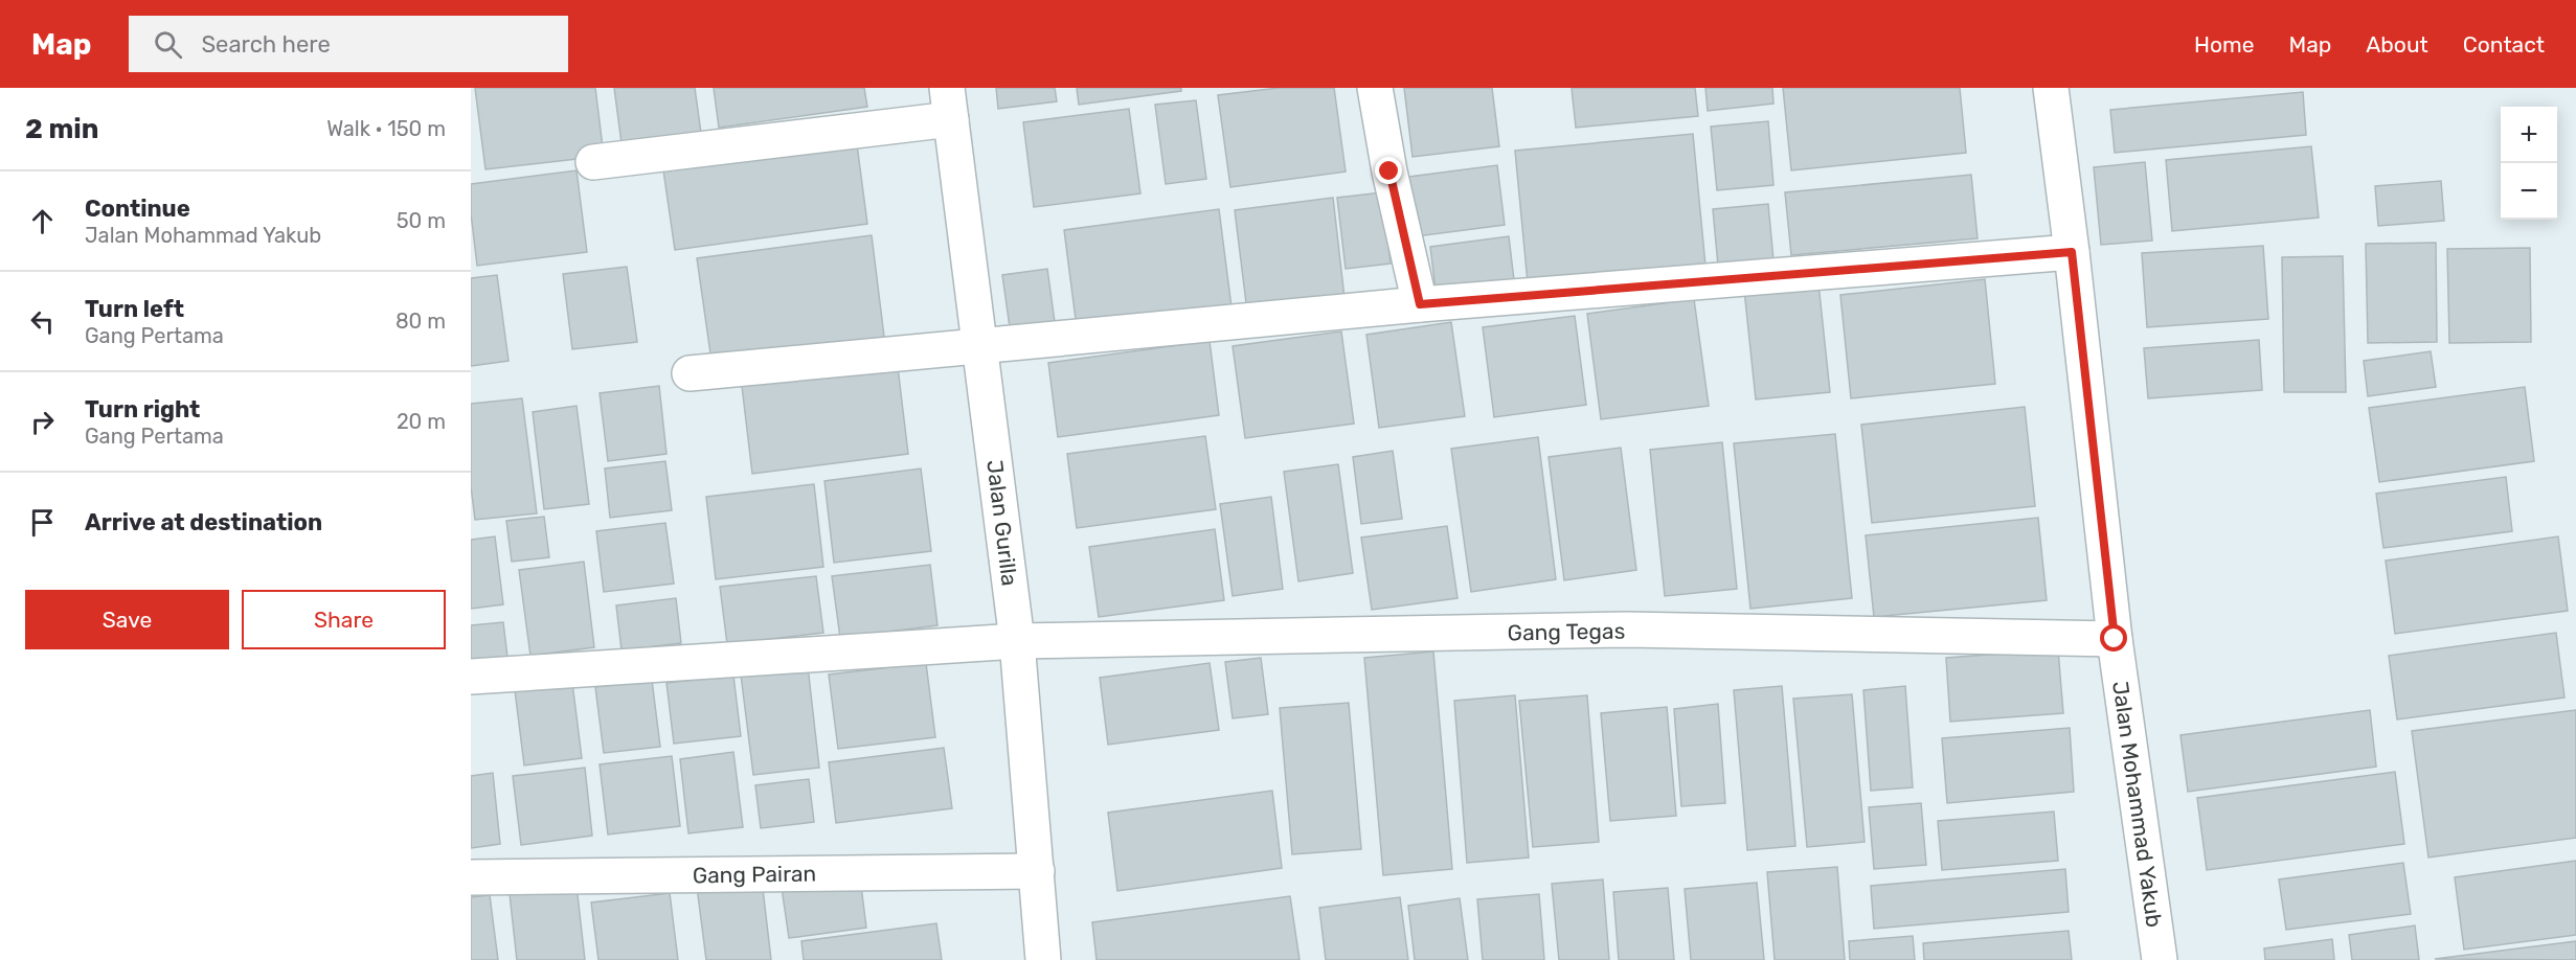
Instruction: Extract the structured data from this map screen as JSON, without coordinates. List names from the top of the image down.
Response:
{
  "streets": {
    "street": [
      "Jalan Gurilla",
      "Gang Tegas",
      "Jalan Mohammad Yakub",
      "Gang Pairan"
    ]
  },
  "crossings": [
    ["Jalan Gurilla", "Gang Tegas"],
    ["Jalan Gurilla", "Gang Pairan"],
    ["Gang Tegas", "Jalan Mohammad Yakub"]
  ],
  "page": {
    "header": "Map",
    "search": "Search here",
    "nav": [
      "Home",
      "Map",
      "About",
      "Contact"
    ],
    "heading": ["2 min", "Walk · 150 m"],
    "map_buttons": ["+", "−"],
    "list": [
      ["Continue", "Jalan Mohammad Yakub", "50 m"],
      ["Turn left", "Gang Pertama", "80 m"],
      ["Turn right", "Gang Pertama", "20 m"],
      "Arrive at destination"
    ],
    "buttons": ["Save", "Share"]
  }
}
